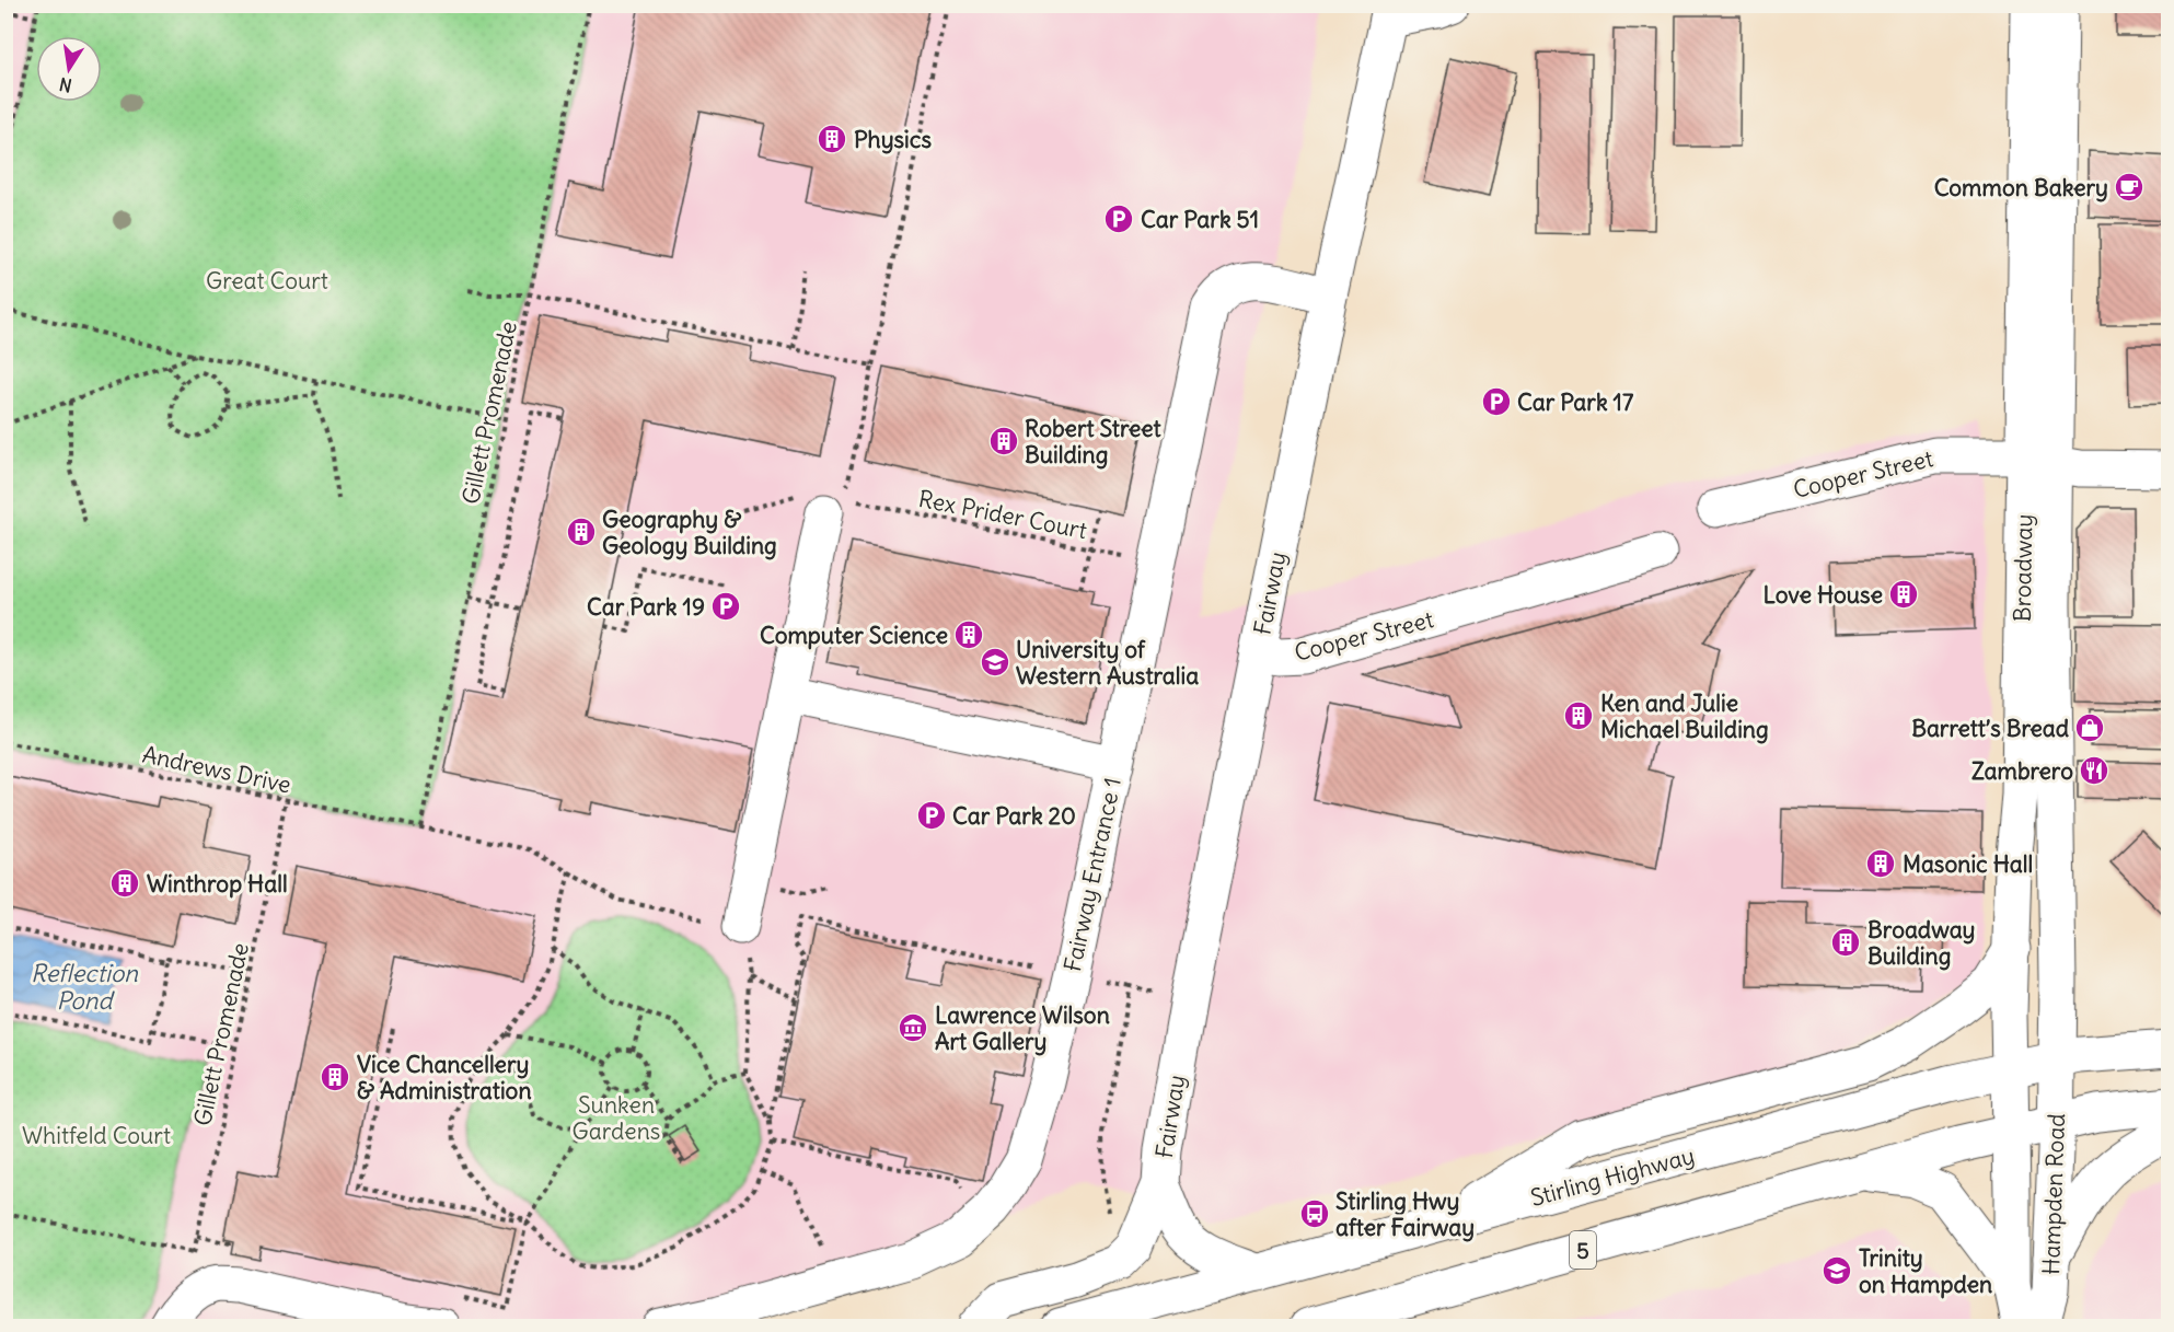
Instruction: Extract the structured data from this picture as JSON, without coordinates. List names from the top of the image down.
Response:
{
  "streets": {
    "main road": [
      "Cooper Street",
      "Broadway",
      "Fairway",
      "Fairway Entrance 1",
      "Stirling Highway",
      "Hampden Road",
      "5"
    ],
    "path": ["Gillett Promenade", "Rex Prider Court", "Andrews Drive"]
  },
  "crossings": [
    ["Gillett Promenade", "Andrews Drive"],
    ["Cooper Street", "Broadway"],
    ["Cooper Street", "Fairway"],
    ["Rex Prider Court", "Fairway Entrance 1"],
    ["Broadway", "Stirling Highway"],
    ["Broadway", "Hampden Road"],
    ["Broadway", "5"],
    ["Fairway", "Fairway Entrance 1"],
    ["Stirling Highway", "Hampden Road"],
    ["Hampden Road", "5"]
  ],
  "water": ["Reflection Pond"],
  "parks": ["Great Court", "Sunken Gardens", "Whitfeld Court"],
  "places": {
    "building": [
      "Physics",
      "Robert Street Building",
      "Geography & Geology Building",
      "Love House",
      "Computer Science",
      "Ken and Julie Michael Building",
      "Masonic Hall",
      "Winthrop Hall",
      "Broadway Building",
      "Vice Chancellery & Administration"
    ],
    "cafe": ["Common Bakery"],
    "parking": [
      "Car Park 51",
      "Car Park 17",
      "Car Park 19",
      "Car Park 20"
    ],
    "school or university": ["University of Western Australia", "Trinity on Hampden"],
    "shop": ["Barrett’s Bread"],
    "restaurant": ["Zambrero"],
    "museum": ["Lawrence Wilson Art Gallery"],
    "bus stop": ["Stirling Hwy after Fairway"]
  },
  "north": "bottom"
}
